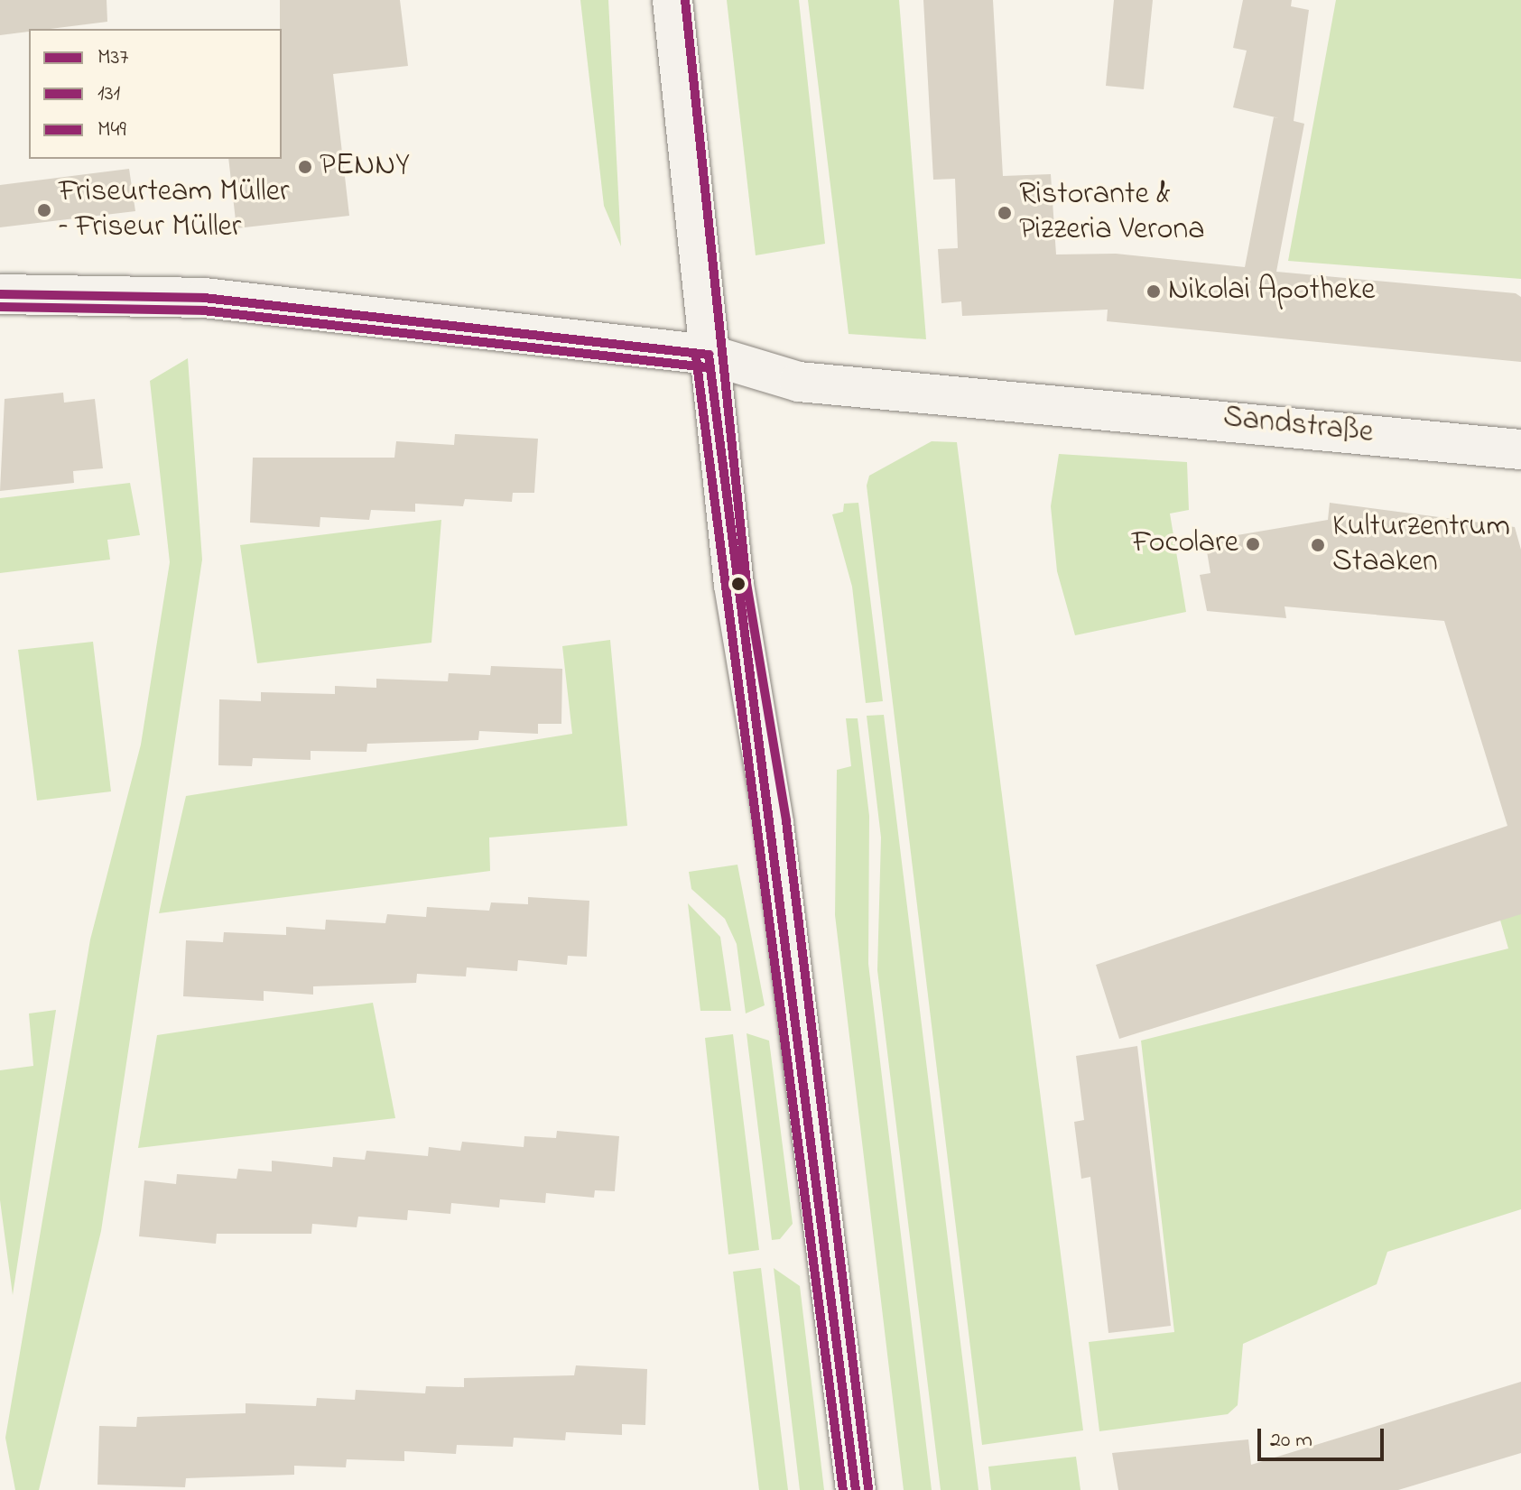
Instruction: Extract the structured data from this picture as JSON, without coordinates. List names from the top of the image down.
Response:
{
  "streets": {
    "street": ["Sandstraße"]
  },
  "places": [
    "PENNY",
    "Friseurteam Müller – Friseur Müller",
    "Ristorante & Pizzeria Verona",
    "Nikolai Apotheke",
    "Focolare",
    "Kulturzentrum Staaken"
  ],
  "lines": ["transit line M49", "transit line M37", "transit line 131"],
  "legend": ["M37", "131", "M49"],
  "scale_bar": "20 m"
}
